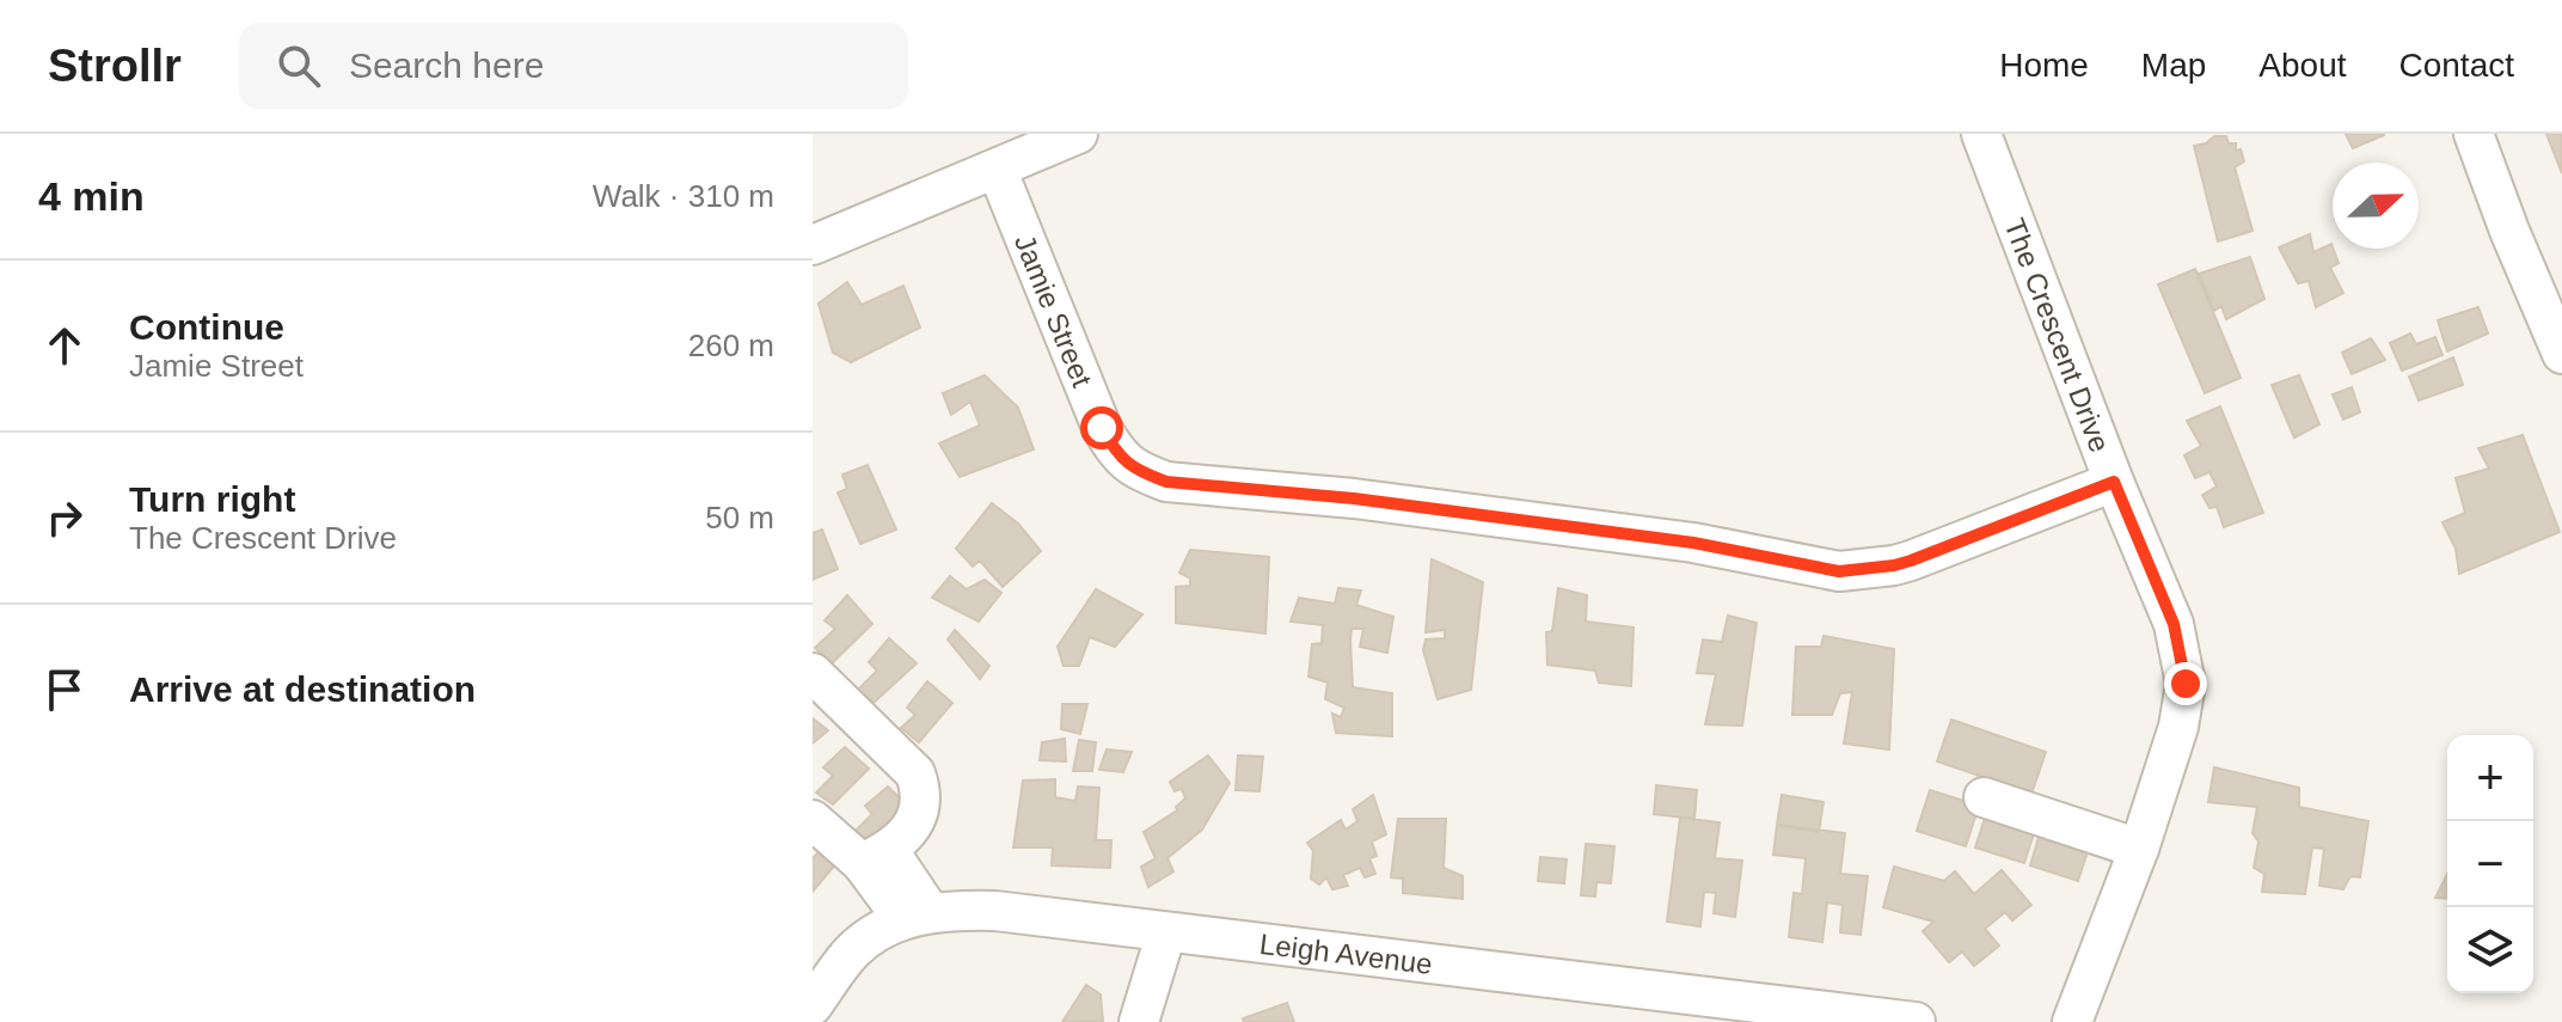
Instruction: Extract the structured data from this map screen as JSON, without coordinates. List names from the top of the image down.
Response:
{
  "streets": {
    "street": ["Jamie Street", "The Crescent Drive", "Leigh Avenue"]
  },
  "crossings": [
    ["Jamie Street", "The Crescent Drive"]
  ],
  "north": "right",
  "page": {
    "header": "Strollr",
    "search": "Search here",
    "nav": [
      "Home",
      "Map",
      "About",
      "Contact"
    ],
    "heading": ["4 min", "Walk · 310 m"],
    "list": [
      ["Continue", "Jamie Street", "260 m"],
      ["Turn right", "The Crescent Drive", "50 m"],
      "Arrive at destination"
    ],
    "map_buttons": ["+", "−"]
  }
}
